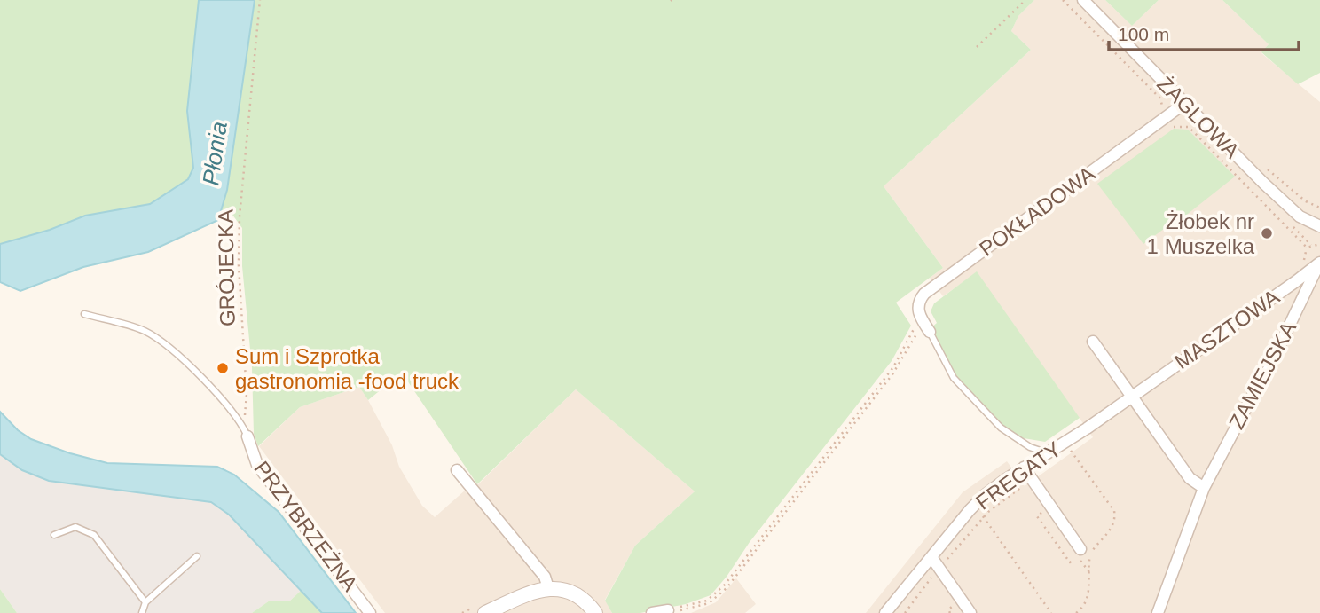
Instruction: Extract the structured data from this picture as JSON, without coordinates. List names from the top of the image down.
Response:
{
  "streets": {
    "street": [
      "ŻAGLOWA",
      "POKŁADOWA",
      "MASZTOWA",
      "ZAMIEJSKA",
      "FREGATY",
      "PRZYBRZEŻNA"
    ],
    "path": ["GRÓJECKA"]
  },
  "crossings": [
    ["ŻAGLOWA", "POKŁADOWA"],
    ["MASZTOWA", "ZAMIEJSKA"],
    ["MASZTOWA", "FREGATY"]
  ],
  "water": ["Płonia"],
  "places": ["Żłobek nr 1 Muszelka", "Sum i Szprotka gastronomia -food truck"],
  "scale_bar": "100 m"
}
